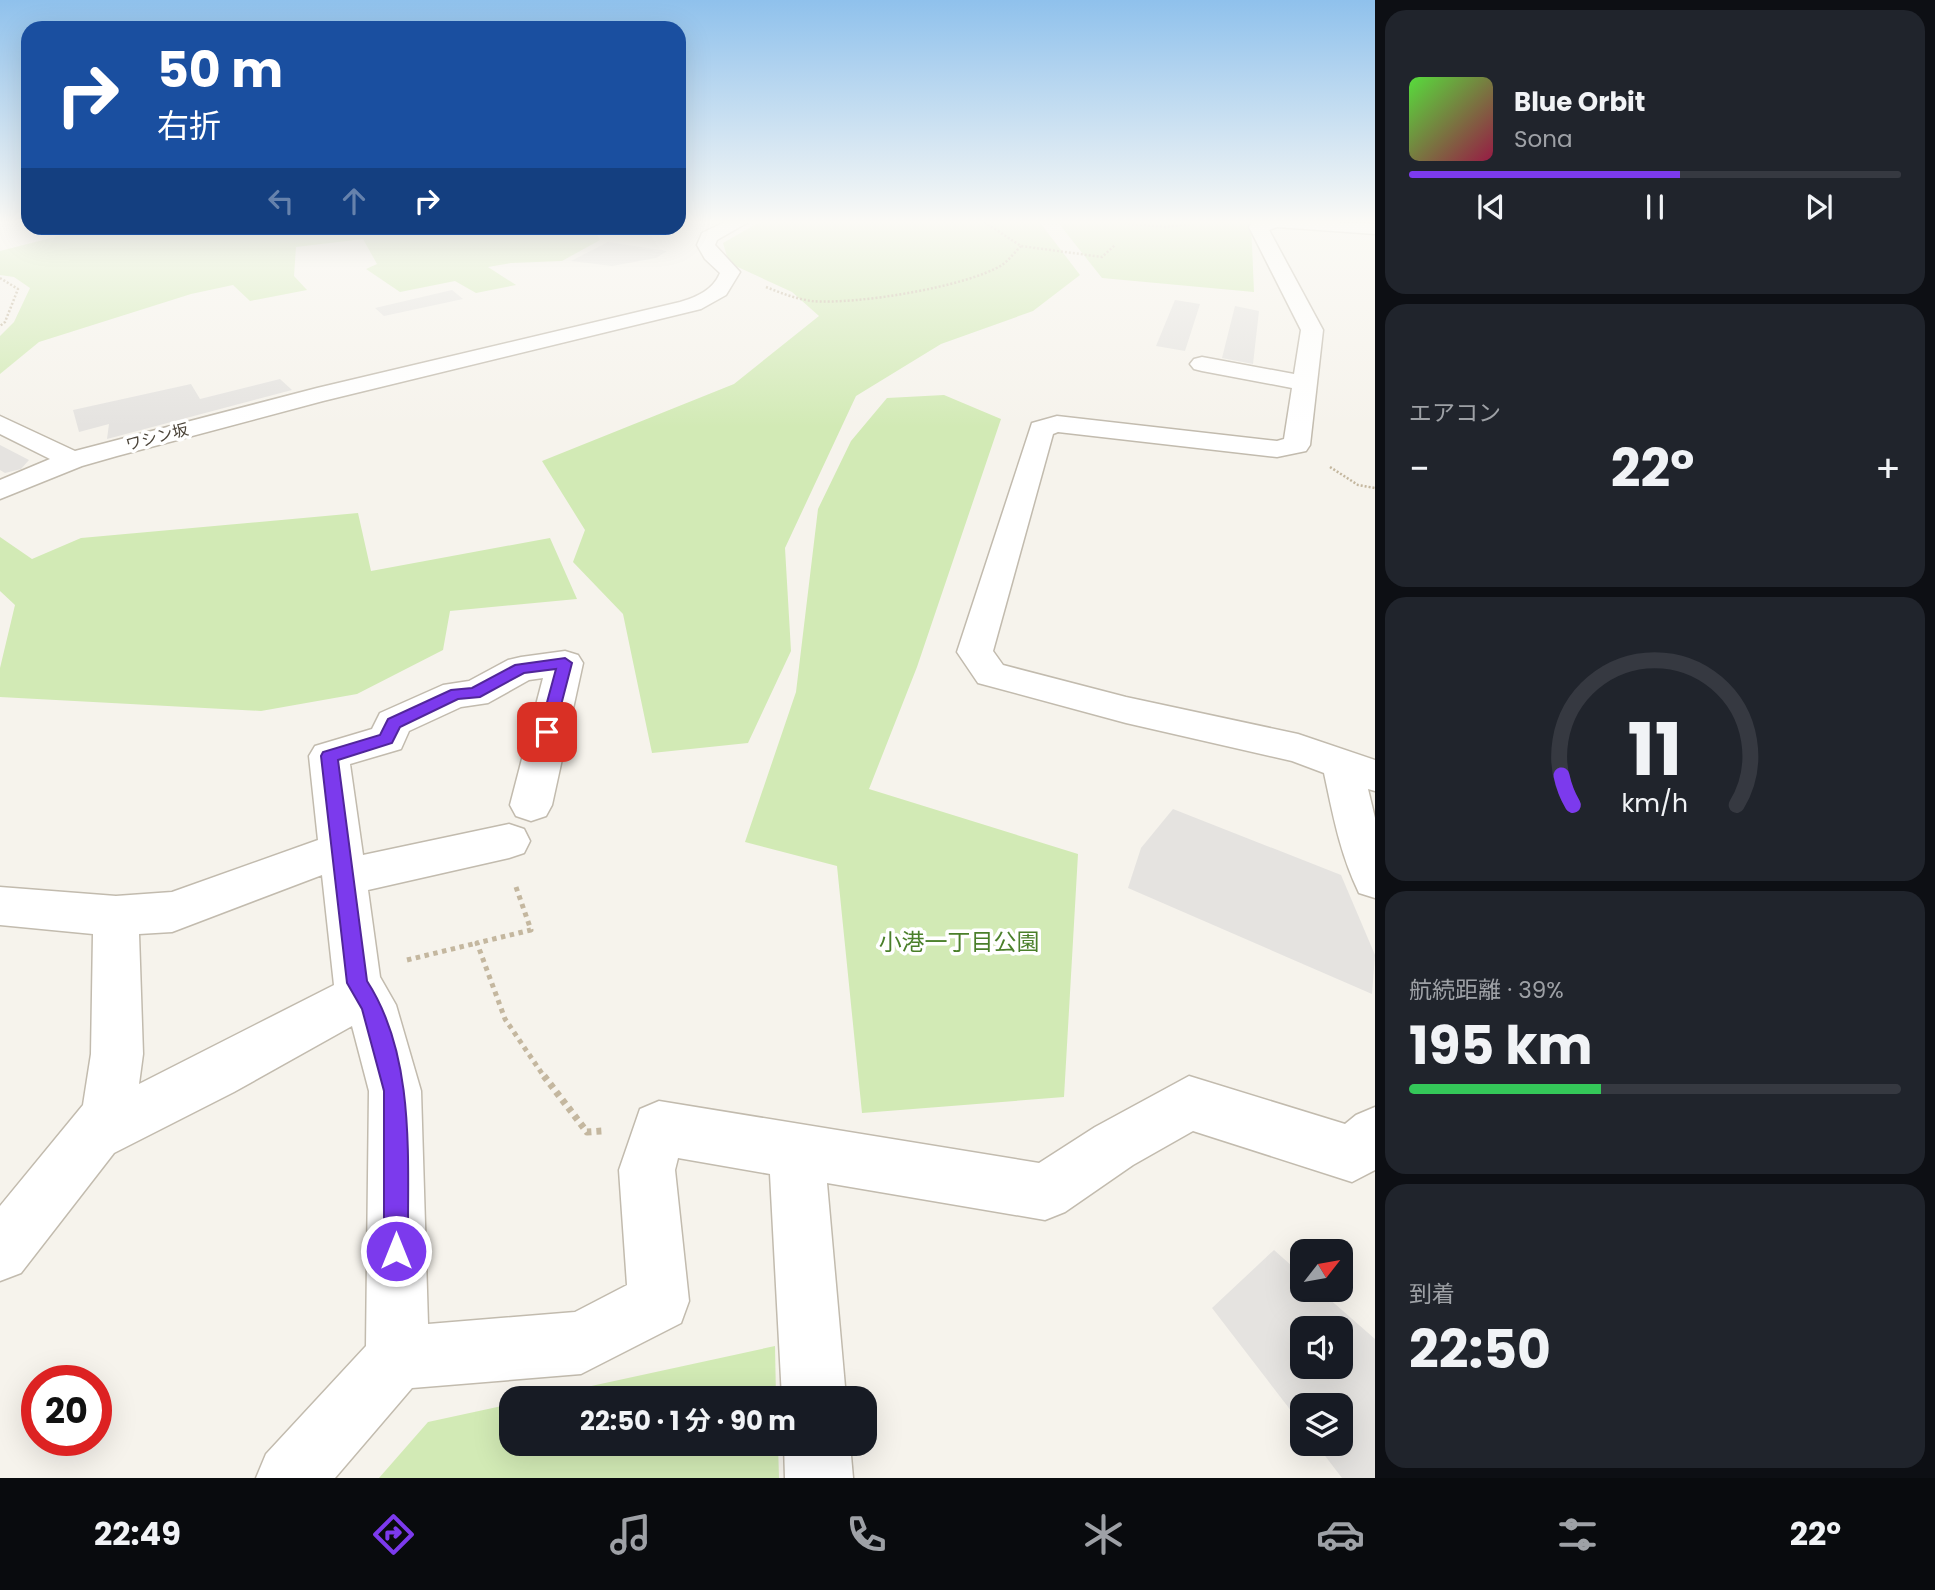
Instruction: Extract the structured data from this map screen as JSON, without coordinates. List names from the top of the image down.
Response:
{
  "streets": {
    "street": ["ワシン坂"]
  },
  "parks": ["小港一丁目公園"],
  "north": "top right",
  "page": {
    "turn": ["50 m", "右折"],
    "song": ["Blue Orbit", "Sona"],
    "tile": [
      "エアコン",
      ["航続距離 · 39%", "195 km"],
      ["到着", "22:50"]
    ],
    "heat": ["−", "22°", "+"],
    "limit": "20",
    "trip": "22:50 · 1 分 · 90 m",
    "tabs": ["22:49", "22°"],
    "gauge": ["11", "km/h"]
  }
}
